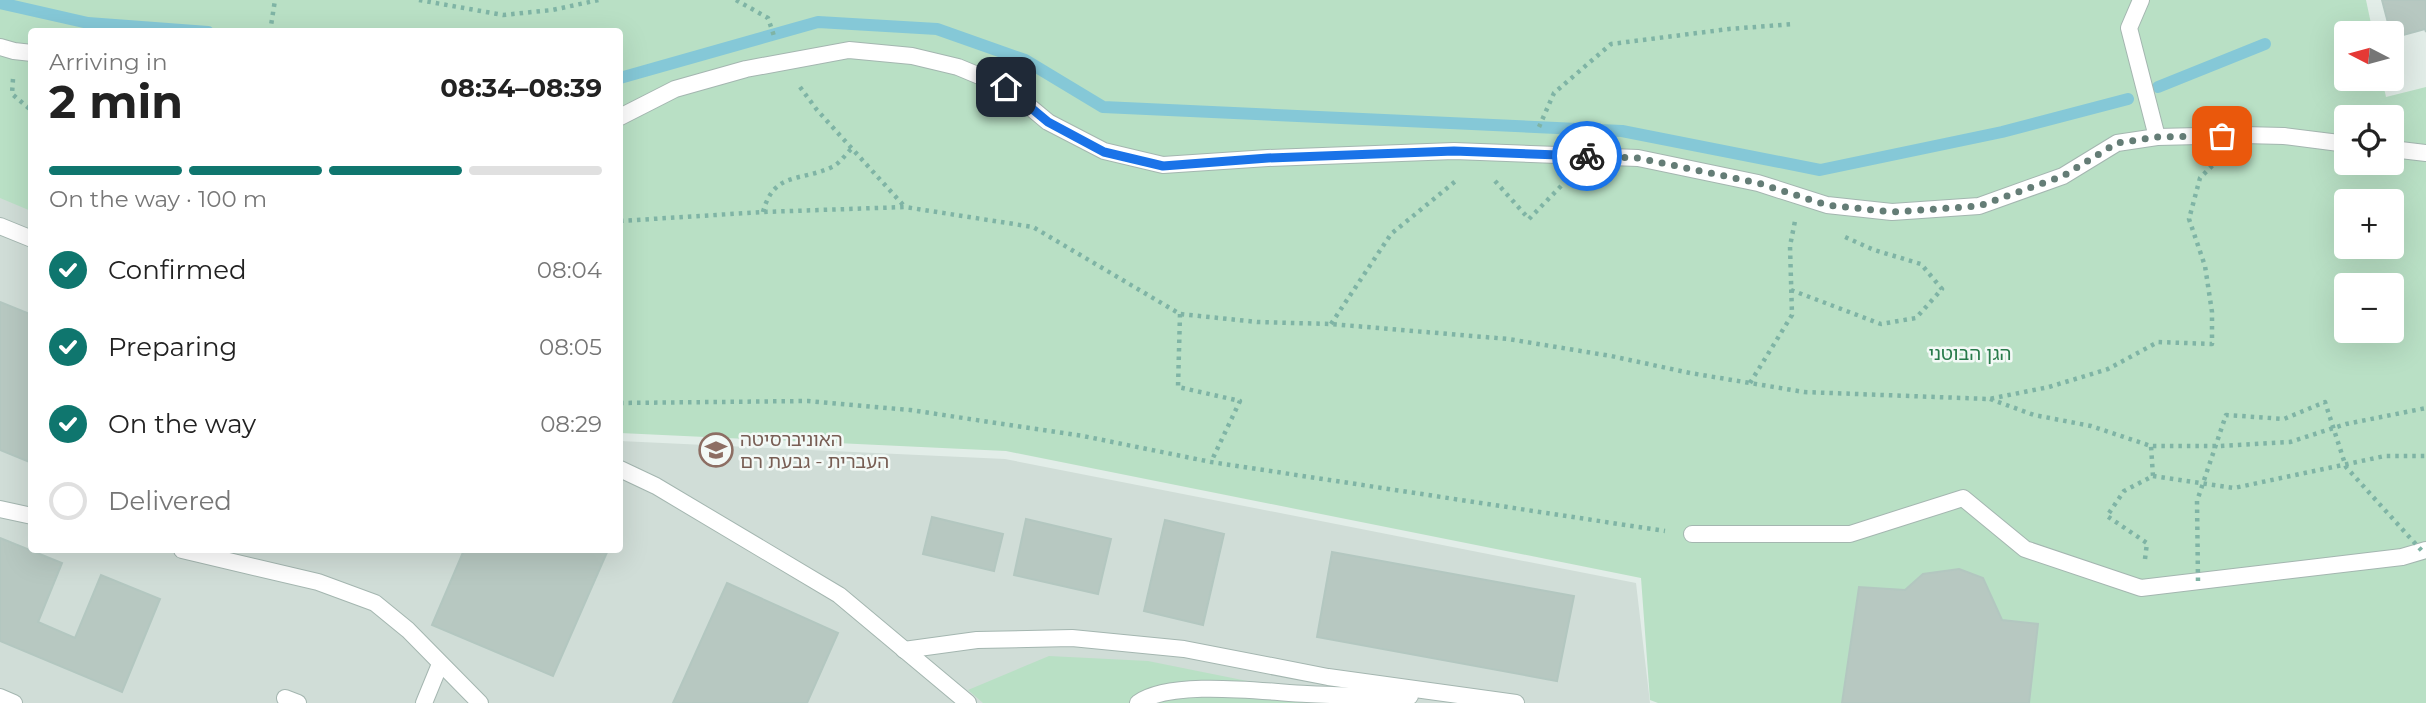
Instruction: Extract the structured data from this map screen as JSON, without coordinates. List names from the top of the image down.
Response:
{
  "parks": ["הגן הבוטני"],
  "places": {
    "school or university": ["האוניברסיטה העברית - גבעת רם"]
  },
  "north": "left",
  "page": {
    "map_buttons": ["+", "−"],
    "heading": ["2 min", "Arriving in", "08:34–08:39"],
    "bar": "On the way · 100 m",
    "list": [
      ["Confirmed", "08:04"],
      ["Preparing", "08:05"],
      ["On the way", "08:29"],
      "Delivered"
    ]
  }
}
